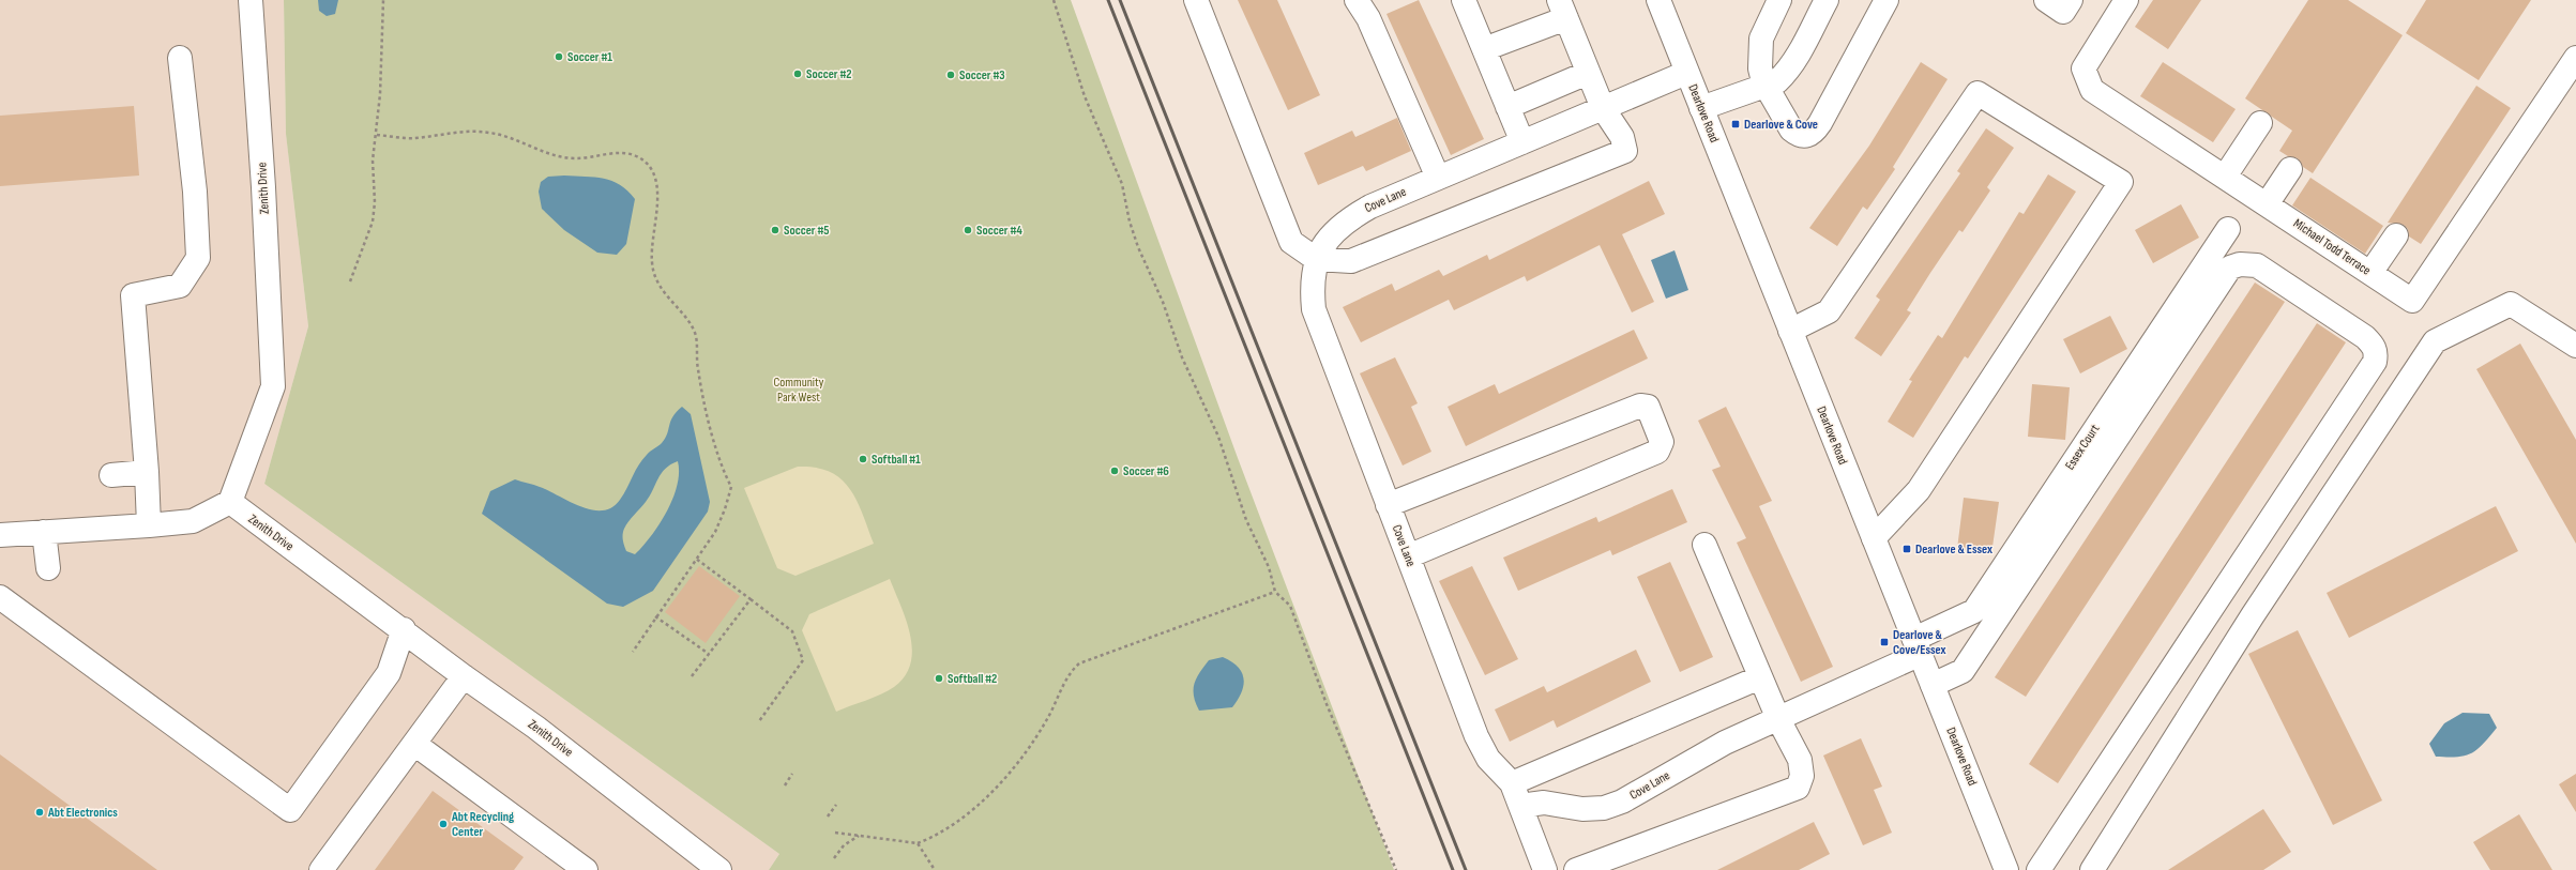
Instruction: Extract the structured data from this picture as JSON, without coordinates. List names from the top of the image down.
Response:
{
  "streets": {
    "street": [
      "Dearlove Road",
      "Zenith Drive",
      "Cove Lane",
      "Michael Todd Terrace",
      "Essex Court"
    ]
  },
  "crossings": [
    ["Dearlove Road", "Cove Lane"],
    ["Dearlove Road", "Essex Court"],
    ["Cove Lane", "Essex Court"]
  ],
  "parks": ["Community Park West"],
  "places": {
    "other": [
      "Soccer #1",
      "Soccer #2",
      "Soccer #3",
      "Soccer #5",
      "Soccer #4",
      "Softball #1",
      "Soccer #6",
      "Softball #2",
      "Abt Electronics",
      "Abt Recycling Center"
    ],
    "transit": ["Dearlove & Cove", "Dearlove & Essex", "Dearlove & Cove/Essex"]
  }
}
